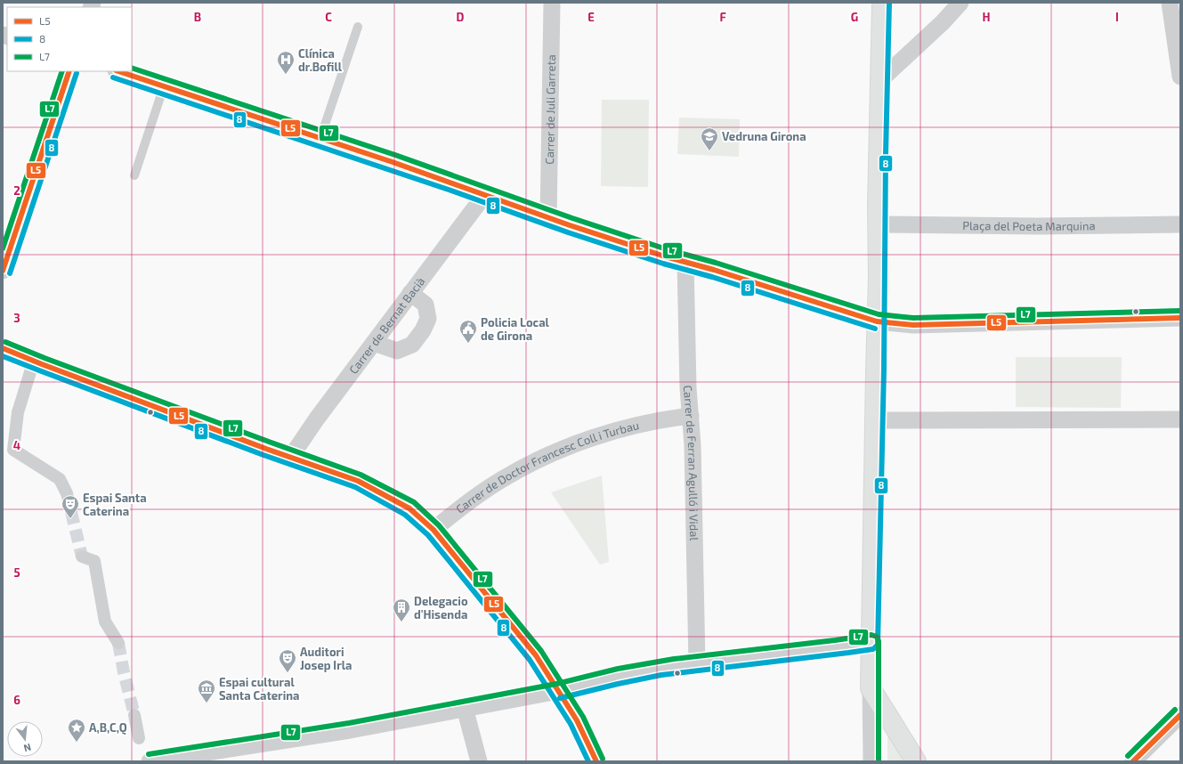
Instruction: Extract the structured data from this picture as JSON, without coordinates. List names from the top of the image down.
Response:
{
  "streets": {
    "street": [
      "Carrer de Juli Garreta",
      "Plaça del Poeta Marquina",
      "Carrer de Bernat Bacià",
      "Carrer de Ferran Agulló i Vidal",
      "Carrer de Doctor Francesc Coll i Turbau"
    ]
  },
  "crossings": [
    ["Carrer de Ferran Agulló i Vidal", "Carrer de Doctor Francesc Coll i Turbau"]
  ],
  "places": {
    "hospital": ["Clínica dr.Bofill"],
    "school or university": ["Vedruna Girona"],
    "public building": ["Policia Local de Girona"],
    "theatre": ["Espai Santa Caterina", "Auditori Josep Irla"],
    "building": ["Delegacio d'Hisenda"],
    "museum": ["Espai cultural Santa Caterina"],
    "place": ["A,B,C,Q"]
  },
  "lines": ["transit line 8", "transit line L7", "transit line L5"],
  "legend": ["L5", "8", "L7"],
  "north": "bottom",
  "grid": {
    "columns": [
      "B",
      "C",
      "D",
      "E",
      "F",
      "G",
      "H",
      "I"
    ],
    "rows": [
      "2",
      "3",
      "4",
      "5",
      "6"
    ]
  }
}
